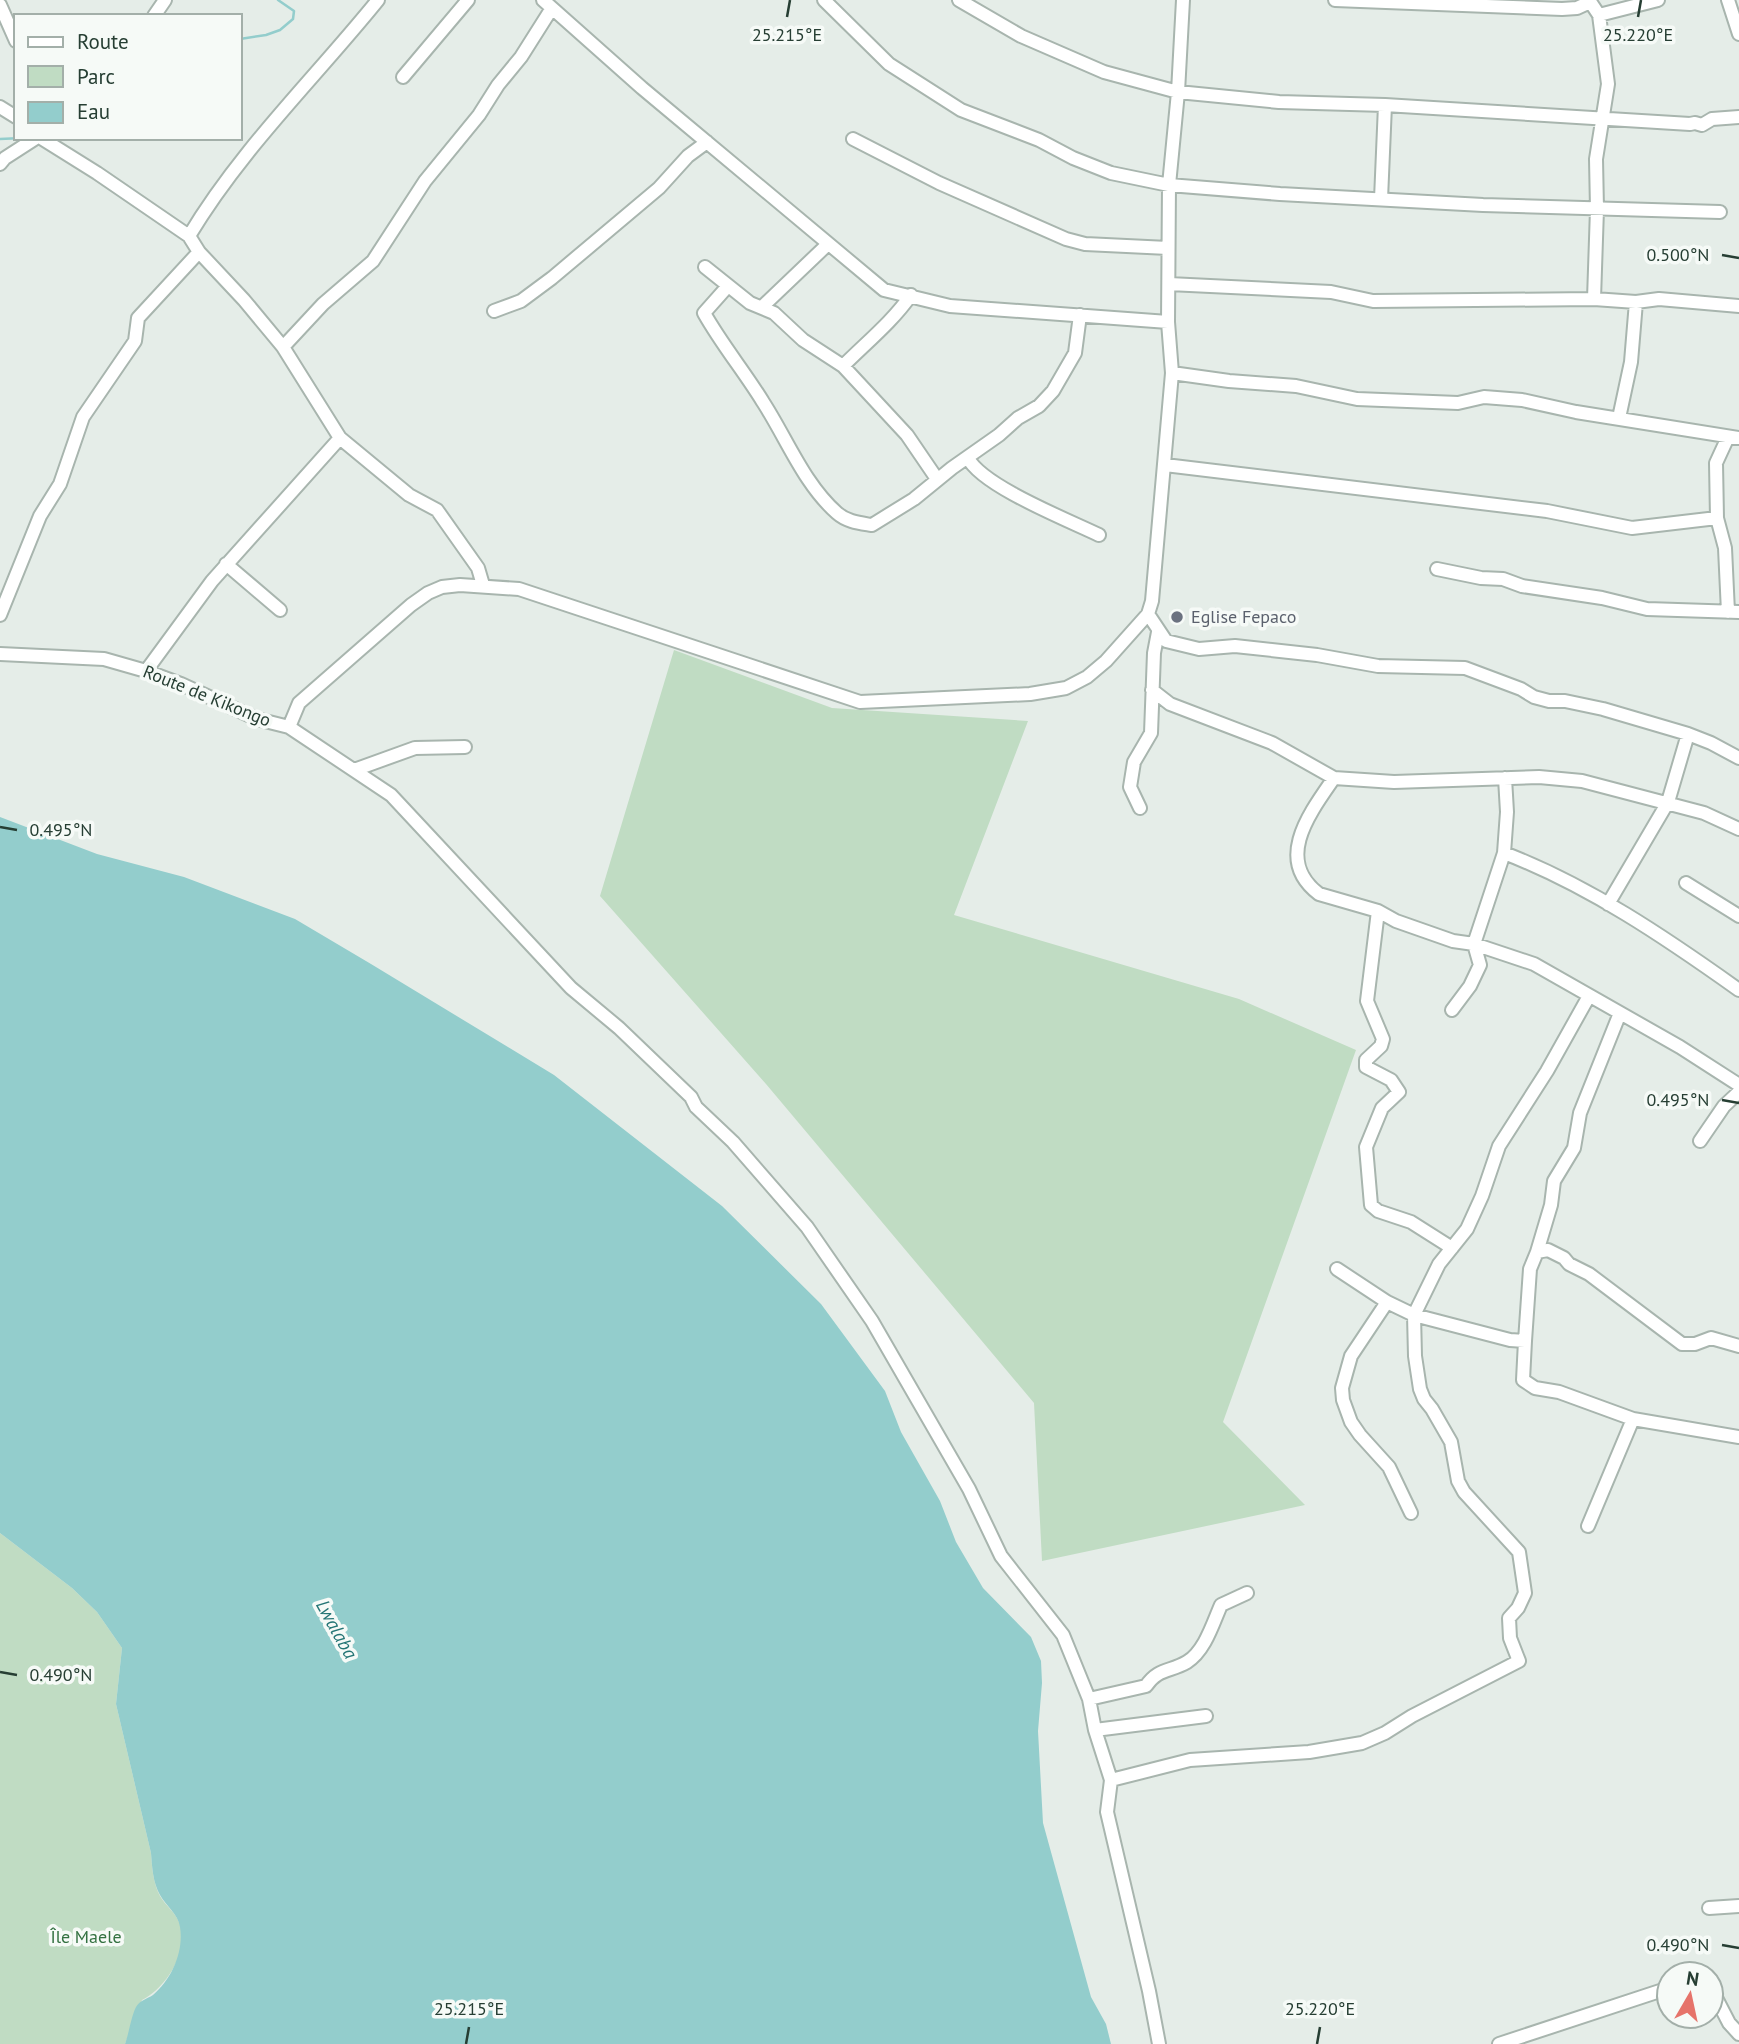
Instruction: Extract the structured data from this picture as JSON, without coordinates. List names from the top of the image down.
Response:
{
  "streets": {
    "street": ["Route de Kikongo"]
  },
  "water": ["Lwalaba"],
  "parks": ["Île Maele"],
  "places": ["Eglise Fepaco"],
  "legend": ["Route", "Parc", "Eau"],
  "north": "top",
  "coordinates": [
    "25.215°E",
    "25.220°E",
    "0.500°N",
    "0.495°N",
    "0.490°N"
  ]
}
